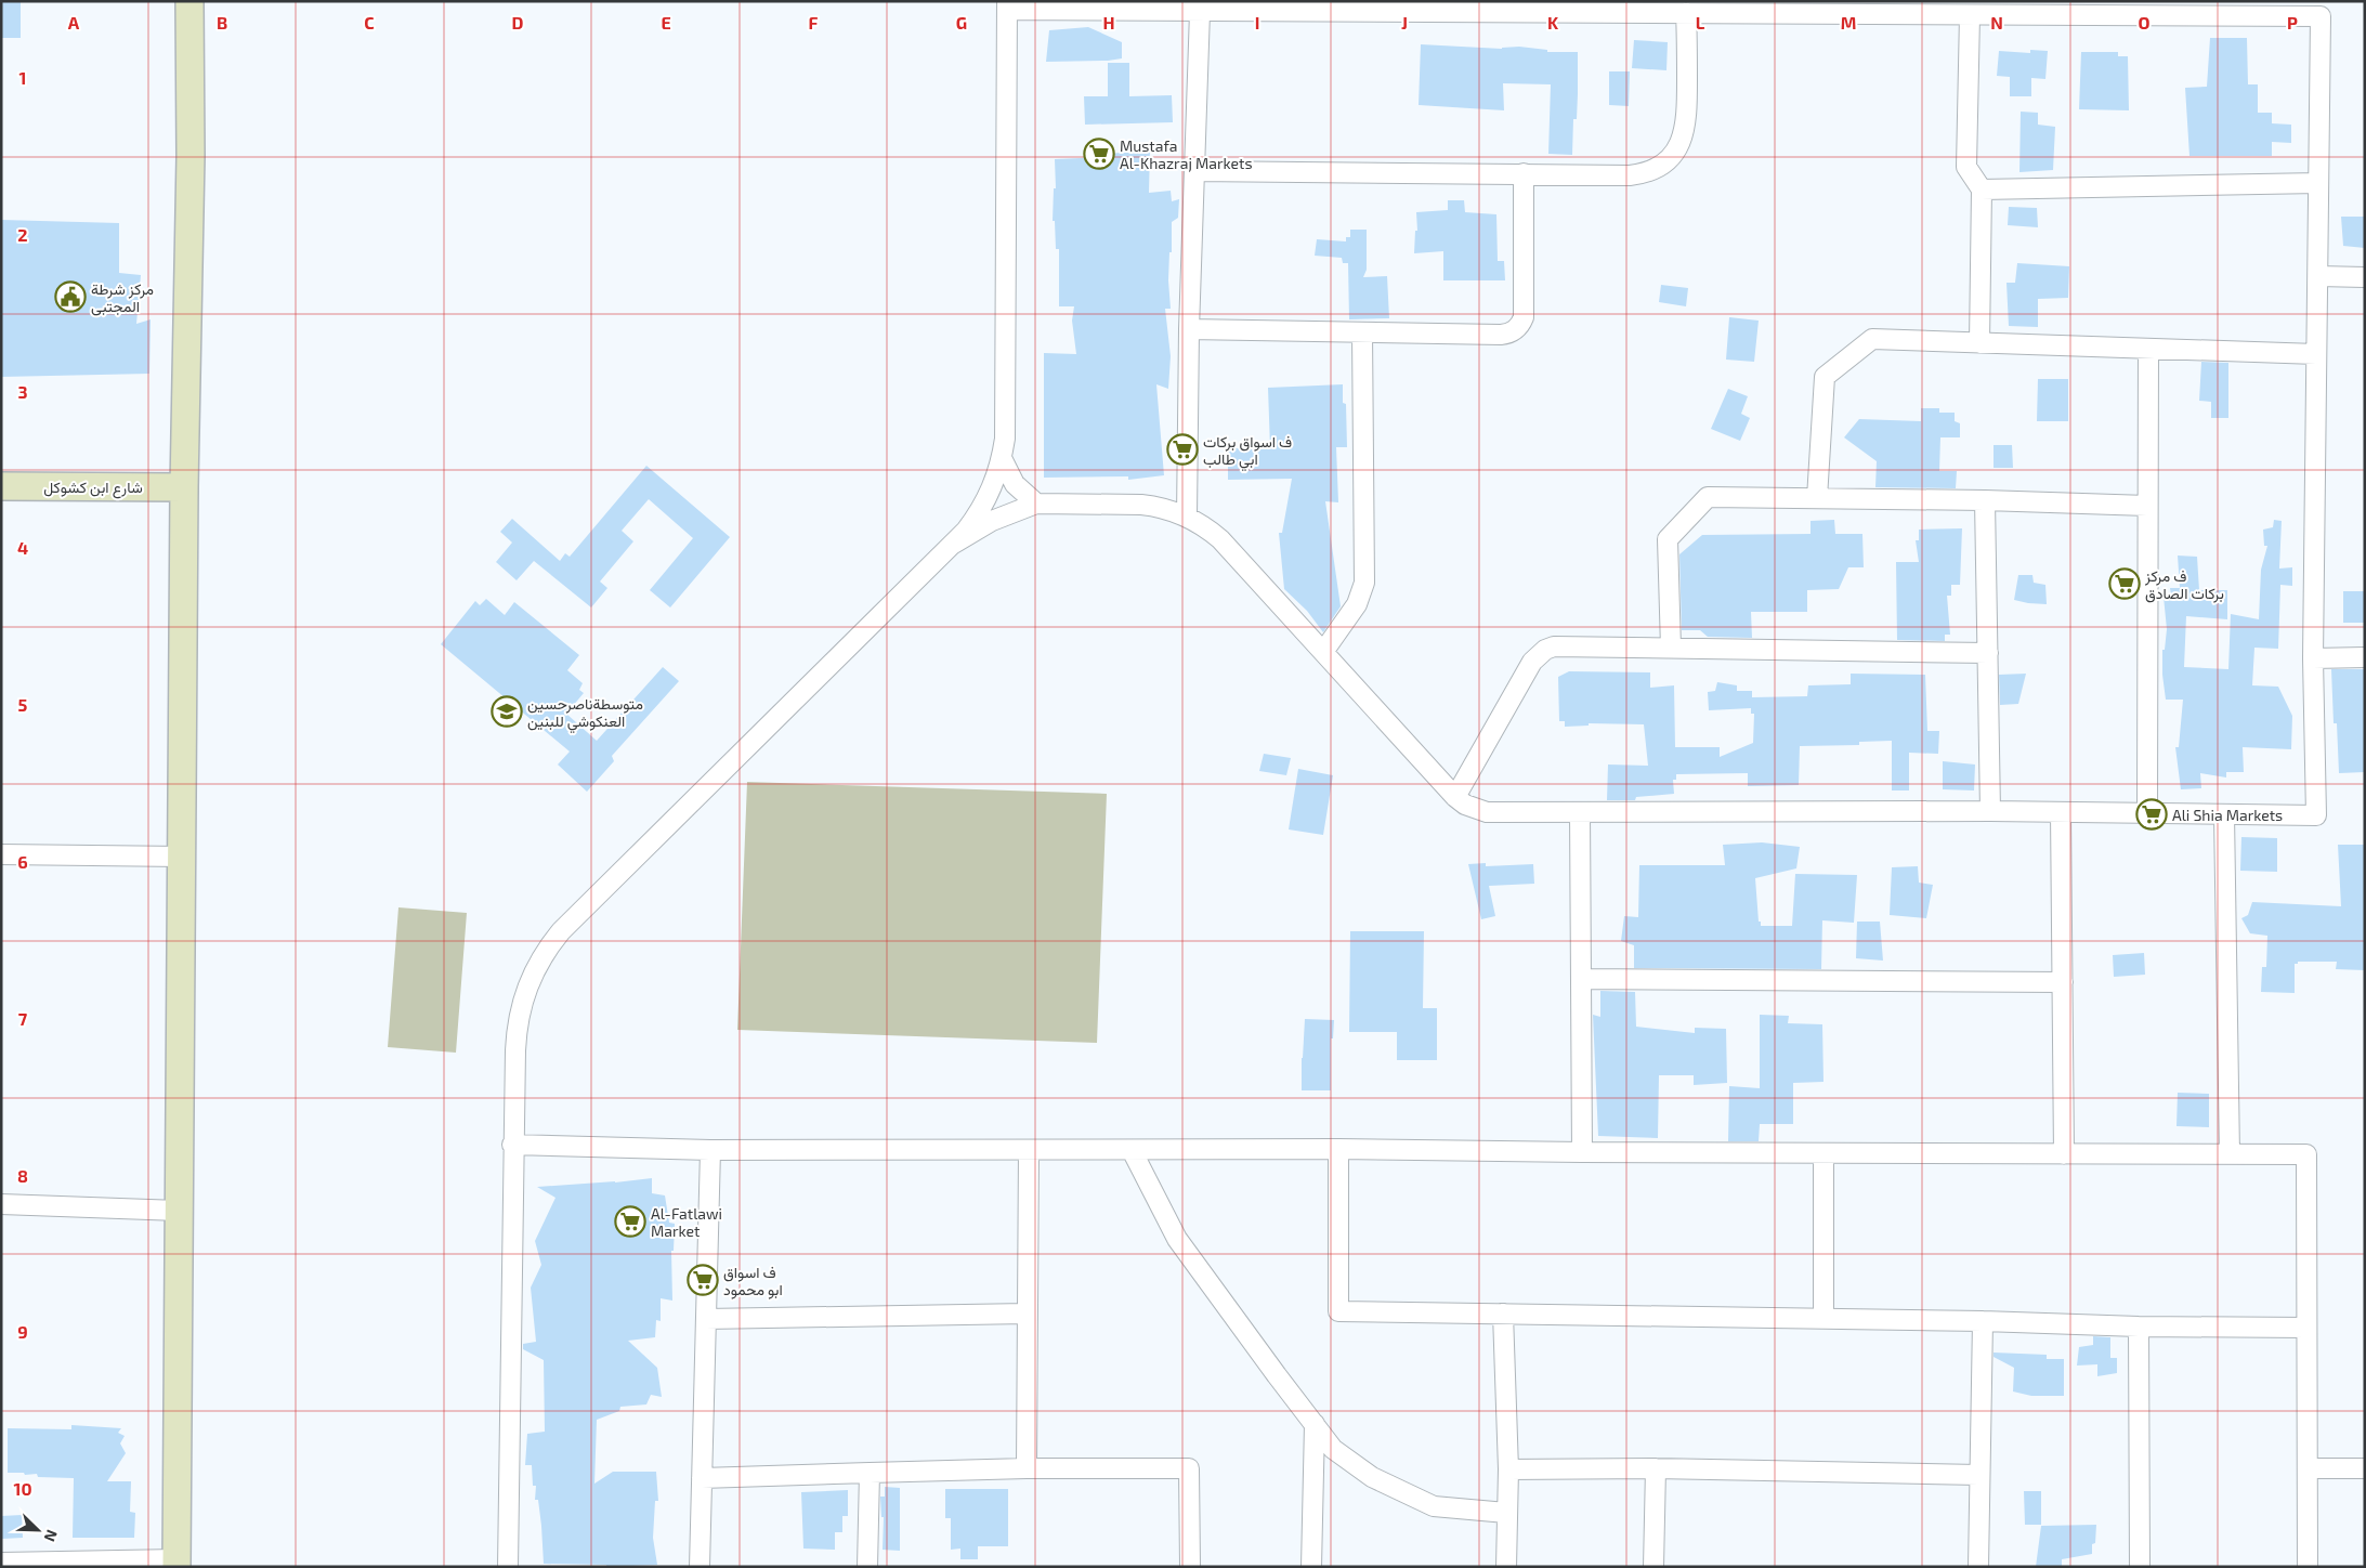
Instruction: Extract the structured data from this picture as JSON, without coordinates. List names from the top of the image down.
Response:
{
  "streets": {
    "street": ["شارع ابن كشوكل"]
  },
  "places": {
    "supermarket": [
      "Mustafa Al-Khazraj Markets",
      "ف اسواق بركات ابي طالب",
      "ف مركز بركات الصادق",
      "Ali Shia Markets",
      "Al-Fatlawi Market",
      "ف اسواق ابو محمود"
    ],
    "public building": ["مركز شرطة المجتبى"],
    "school or university": ["متوسطةناصرحسين العنكوشي للبنين"]
  },
  "north": "bottom right",
  "grid": {
    "columns": [
      "A",
      "B",
      "C",
      "D",
      "E",
      "F",
      "G",
      "H",
      "I",
      "J",
      "K",
      "L",
      "M",
      "N",
      "O",
      "P"
    ],
    "rows": [
      "1",
      "2",
      "3",
      "4",
      "5",
      "6",
      "7",
      "8",
      "9",
      "10"
    ]
  }
}
